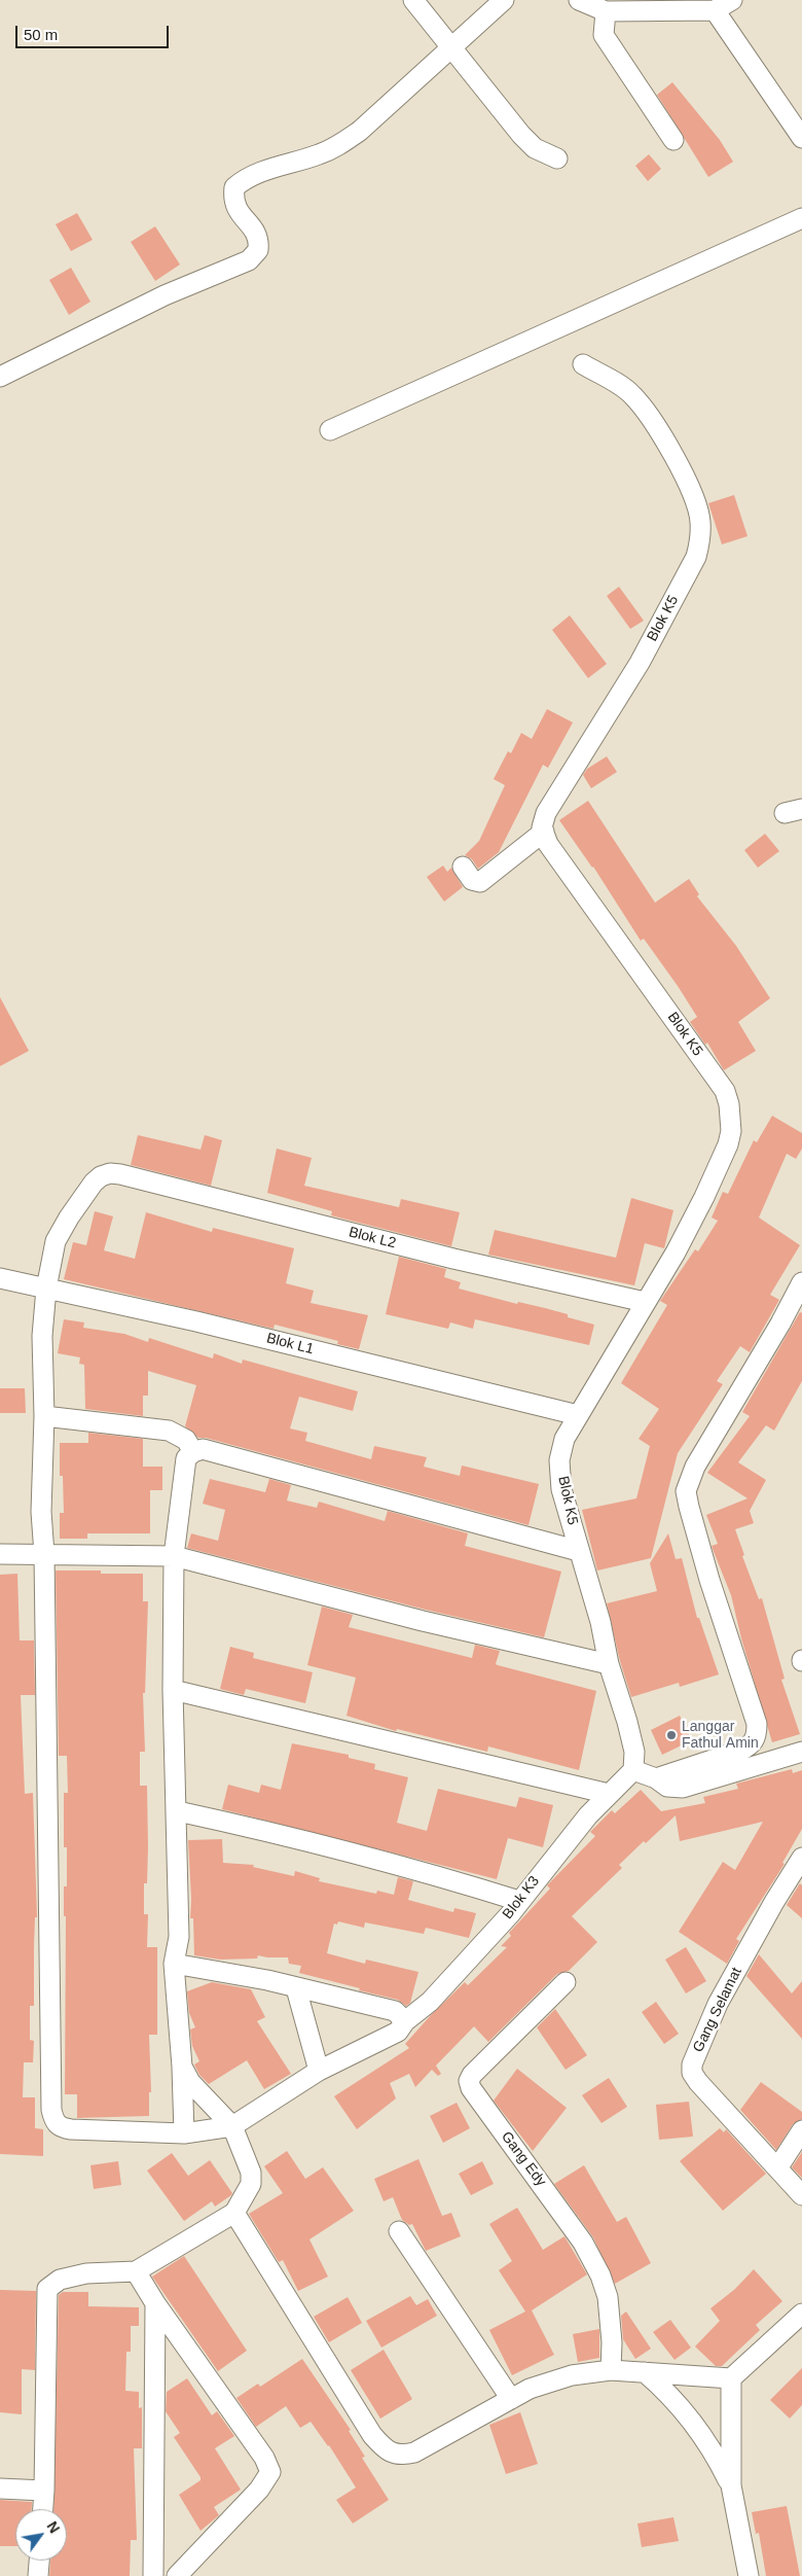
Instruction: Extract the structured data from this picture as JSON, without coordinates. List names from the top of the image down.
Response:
{
  "streets": {
    "street": [
      "Blok K5",
      "Blok L2",
      "Blok L1",
      "Blok K3",
      "Gang Selamat",
      "Gang Edy"
    ]
  },
  "crossings": [
    ["Blok K5", "Blok L2"],
    ["Blok K5", "Blok L1"],
    ["Blok K5", "Blok K3"],
    ["Blok L2", "Blok L1"]
  ],
  "places": ["Langgar Fathul Amin"],
  "scale_bar": "50 m",
  "north": "top right"
}
